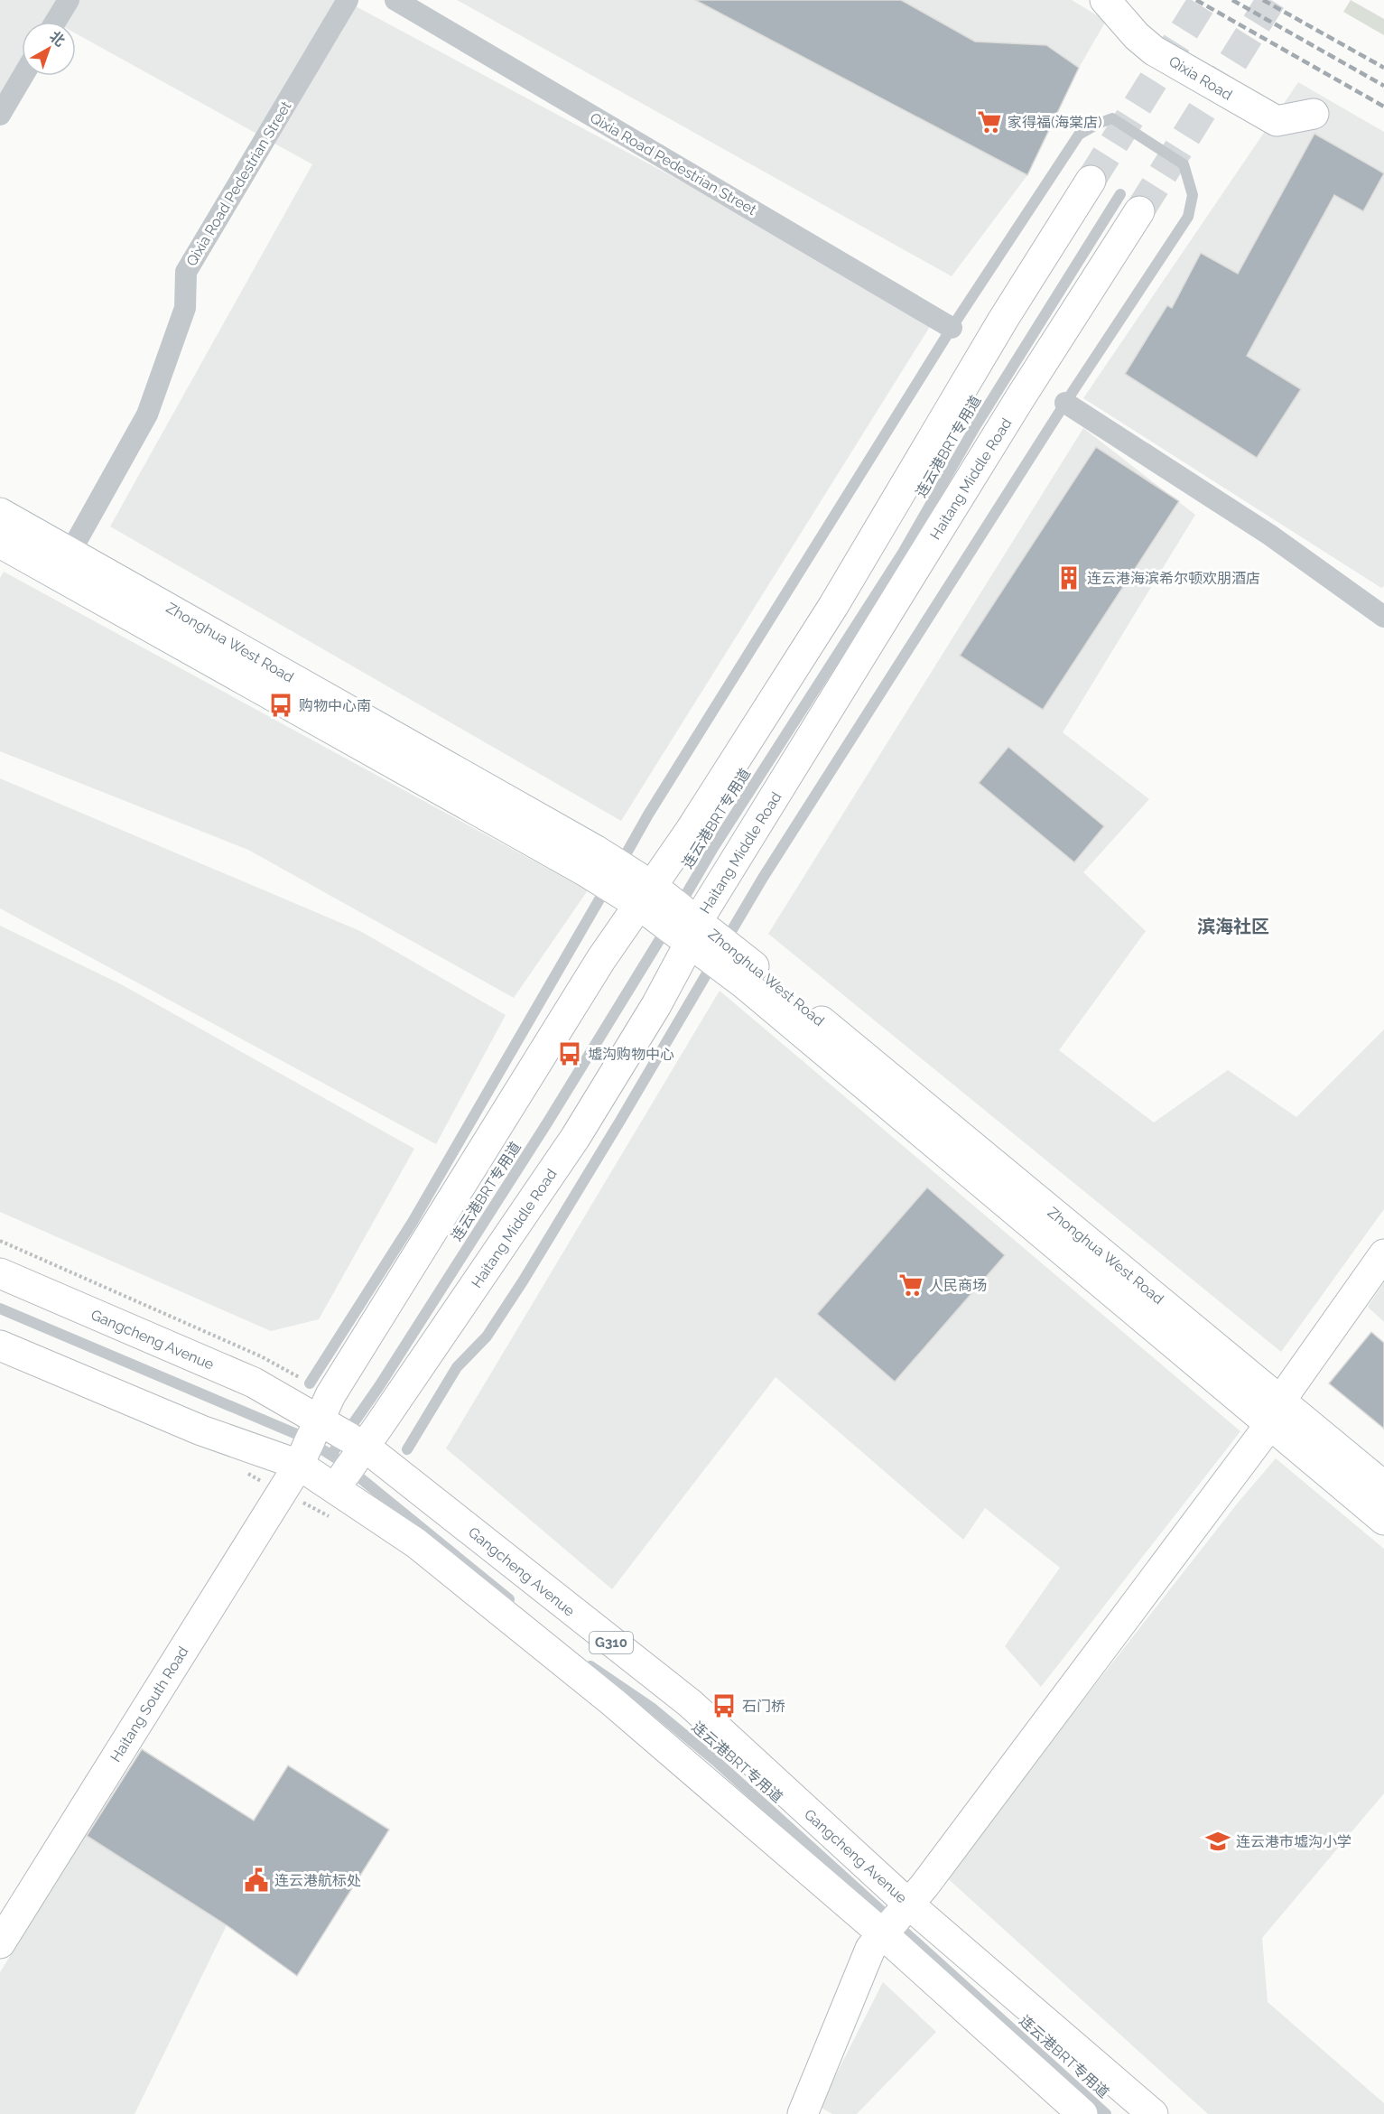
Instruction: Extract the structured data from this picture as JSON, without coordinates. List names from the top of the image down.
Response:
{
  "streets": {
    "main road": [
      "Qixia Road",
      "Haitang Middle Road",
      "Zhonghua West Road",
      "Gangcheng Avenue",
      "G310",
      "Haitang South Road"
    ],
    "street": ["Qixia Road Pedestrian Street"],
    "lane": ["连云港BRT专用道"]
  },
  "crossings": [
    ["Qixia Road Pedestrian Street", "Zhonghua West Road"],
    ["连云港BRT专用道", "Gangcheng Avenue"],
    ["Haitang Middle Road", "Zhonghua West Road"],
    ["Haitang Middle Road", "Gangcheng Avenue"],
    ["Haitang Middle Road", "Haitang South Road"],
    ["Gangcheng Avenue", "Haitang South Road"]
  ],
  "districts": ["滨海社区"],
  "places": {
    "supermarket": ["家得福(海棠店)", "人民商场"],
    "building": ["连云港海滨希尔顿欢朋酒店"],
    "bus stop": ["购物中心南", "墟沟购物中心", "石门桥"],
    "school or university": ["连云港市墟沟小学"],
    "public building": ["连云港航标处"]
  },
  "north": "top right"
}
